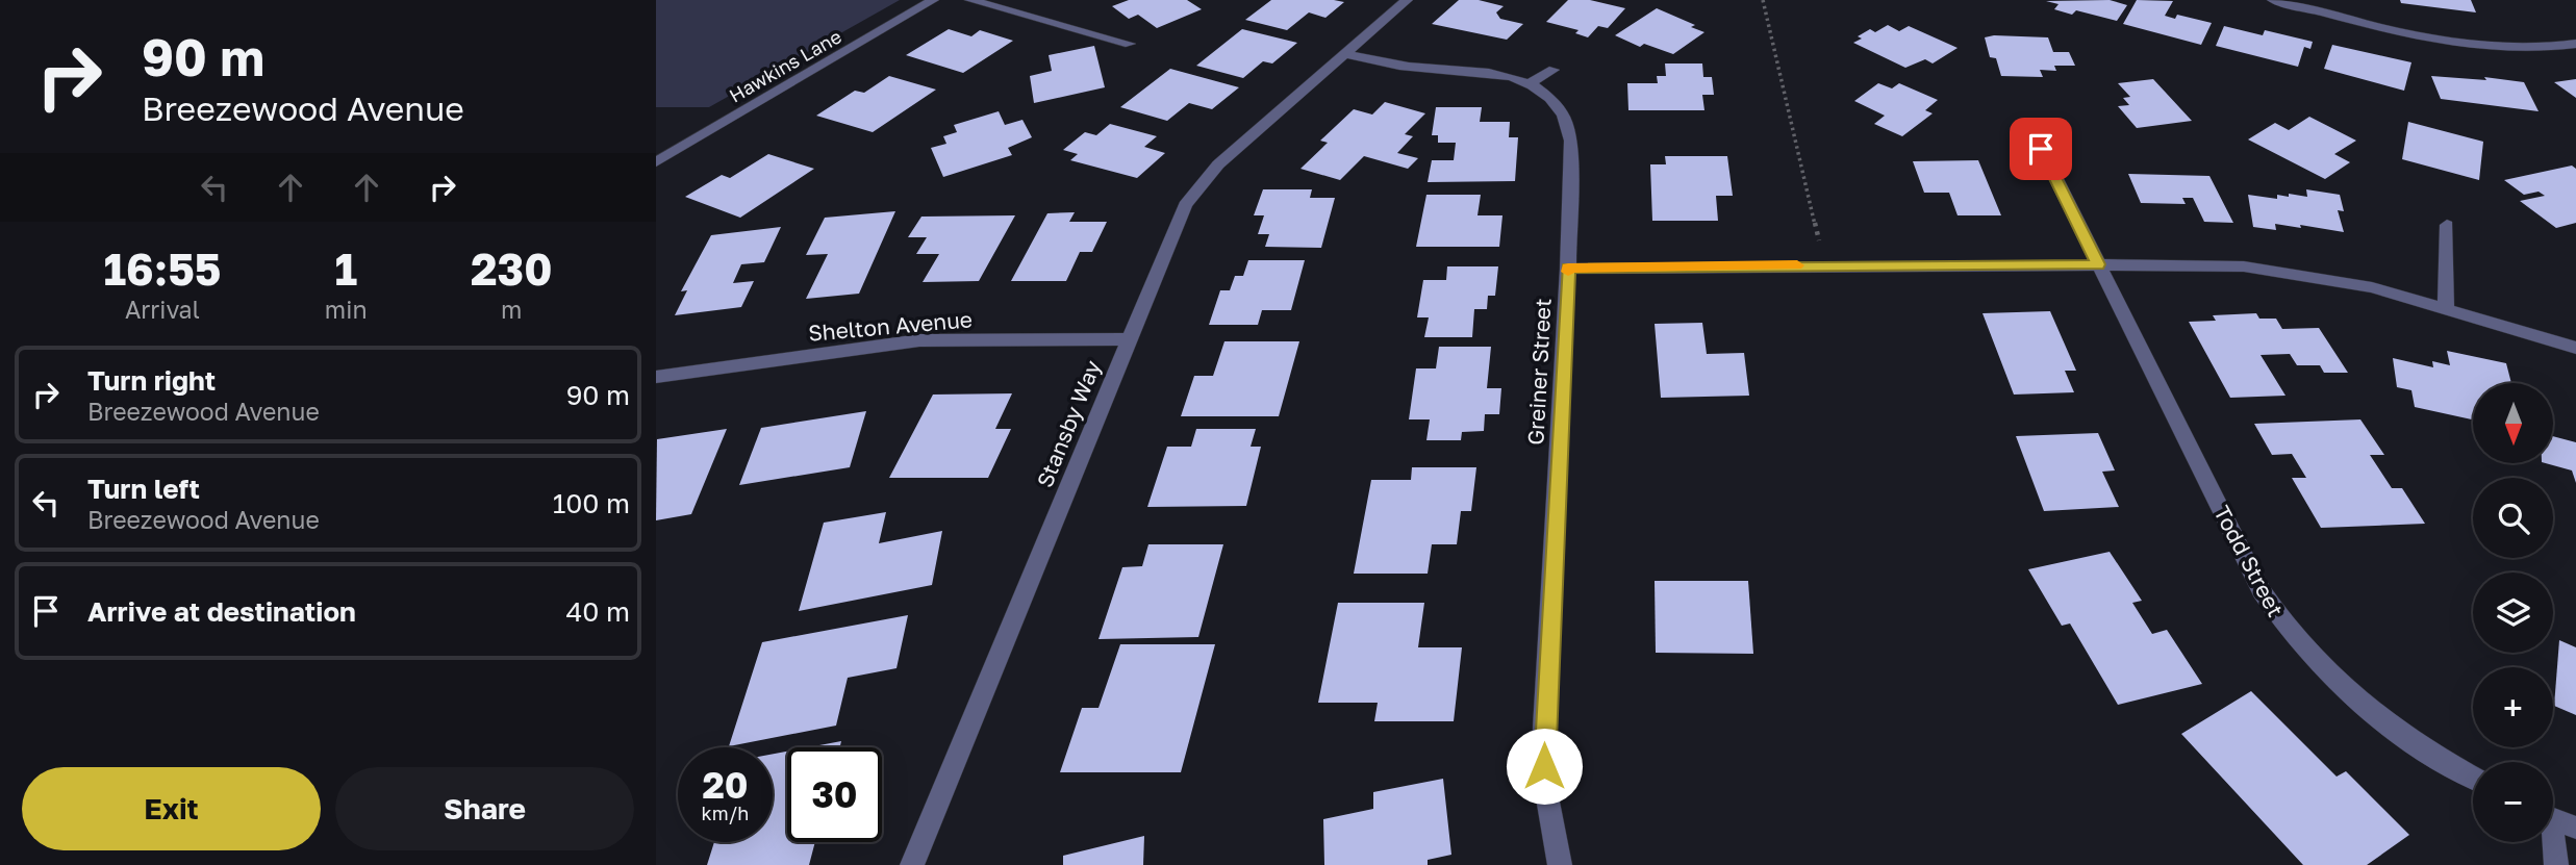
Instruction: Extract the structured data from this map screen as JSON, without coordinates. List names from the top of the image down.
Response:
{
  "streets": {
    "street": [
      "Hawkins Lane",
      "Shelton Avenue",
      "Greiner Street",
      "Stansby Way",
      "Todd Street"
    ]
  },
  "crossings": [
    ["Shelton Avenue", "Stansby Way"],
    ["Greiner Street", "Stansby Way"]
  ],
  "north": "bottom",
  "page": {
    "turn": ["90 m", "Breezewood Avenue"],
    "eta": [
      "16:55",
      "Arrival",
      "1",
      "min",
      "230",
      "m"
    ],
    "list": [
      {
        "name": "Turn right",
        "note": "Breezewood Avenue",
        "value": "90 m"
      },
      {
        "name": "Turn left",
        "note": "Breezewood Avenue",
        "value": "100 m"
      },
      {
        "name": "Arrive at destination",
        "value": "40 m"
      }
    ],
    "map_buttons": ["+", "−"],
    "speed": "20 km/h",
    "limit": "30",
    "buttons": ["Exit", "Share"]
  }
}
